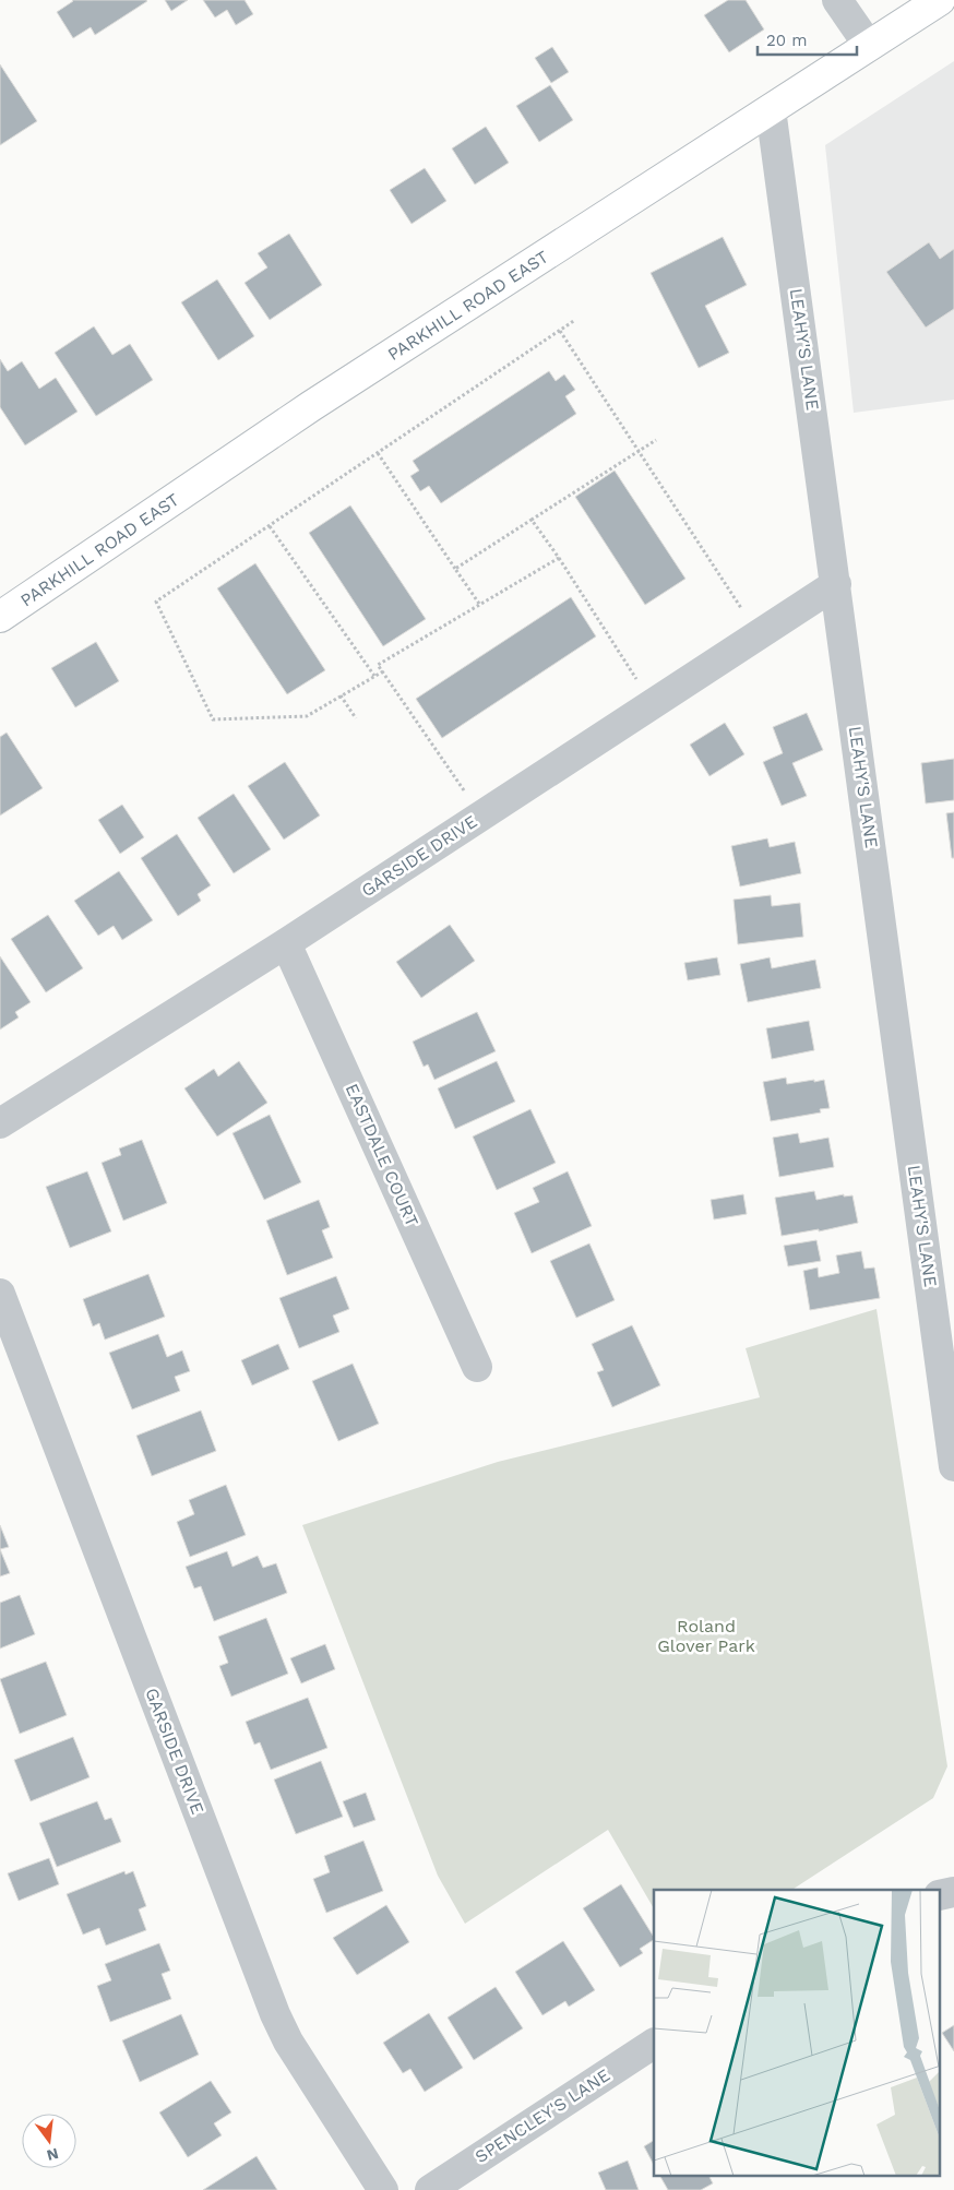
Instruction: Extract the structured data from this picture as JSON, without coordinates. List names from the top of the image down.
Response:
{
  "streets": {
    "main road": ["PARKHILL ROAD EAST"],
    "street": [
      "LEAHY'S LANE",
      "GARSIDE DRIVE",
      "EASTDALE COURT",
      "SPENCLEY'S LANE"
    ]
  },
  "crossings": [
    ["PARKHILL ROAD EAST", "LEAHY'S LANE"],
    ["LEAHY'S LANE", "GARSIDE DRIVE"],
    ["GARSIDE DRIVE", "EASTDALE COURT"]
  ],
  "parks": ["Roland Glover Park"],
  "scale_bar": "20 m",
  "north": "bottom"
}
